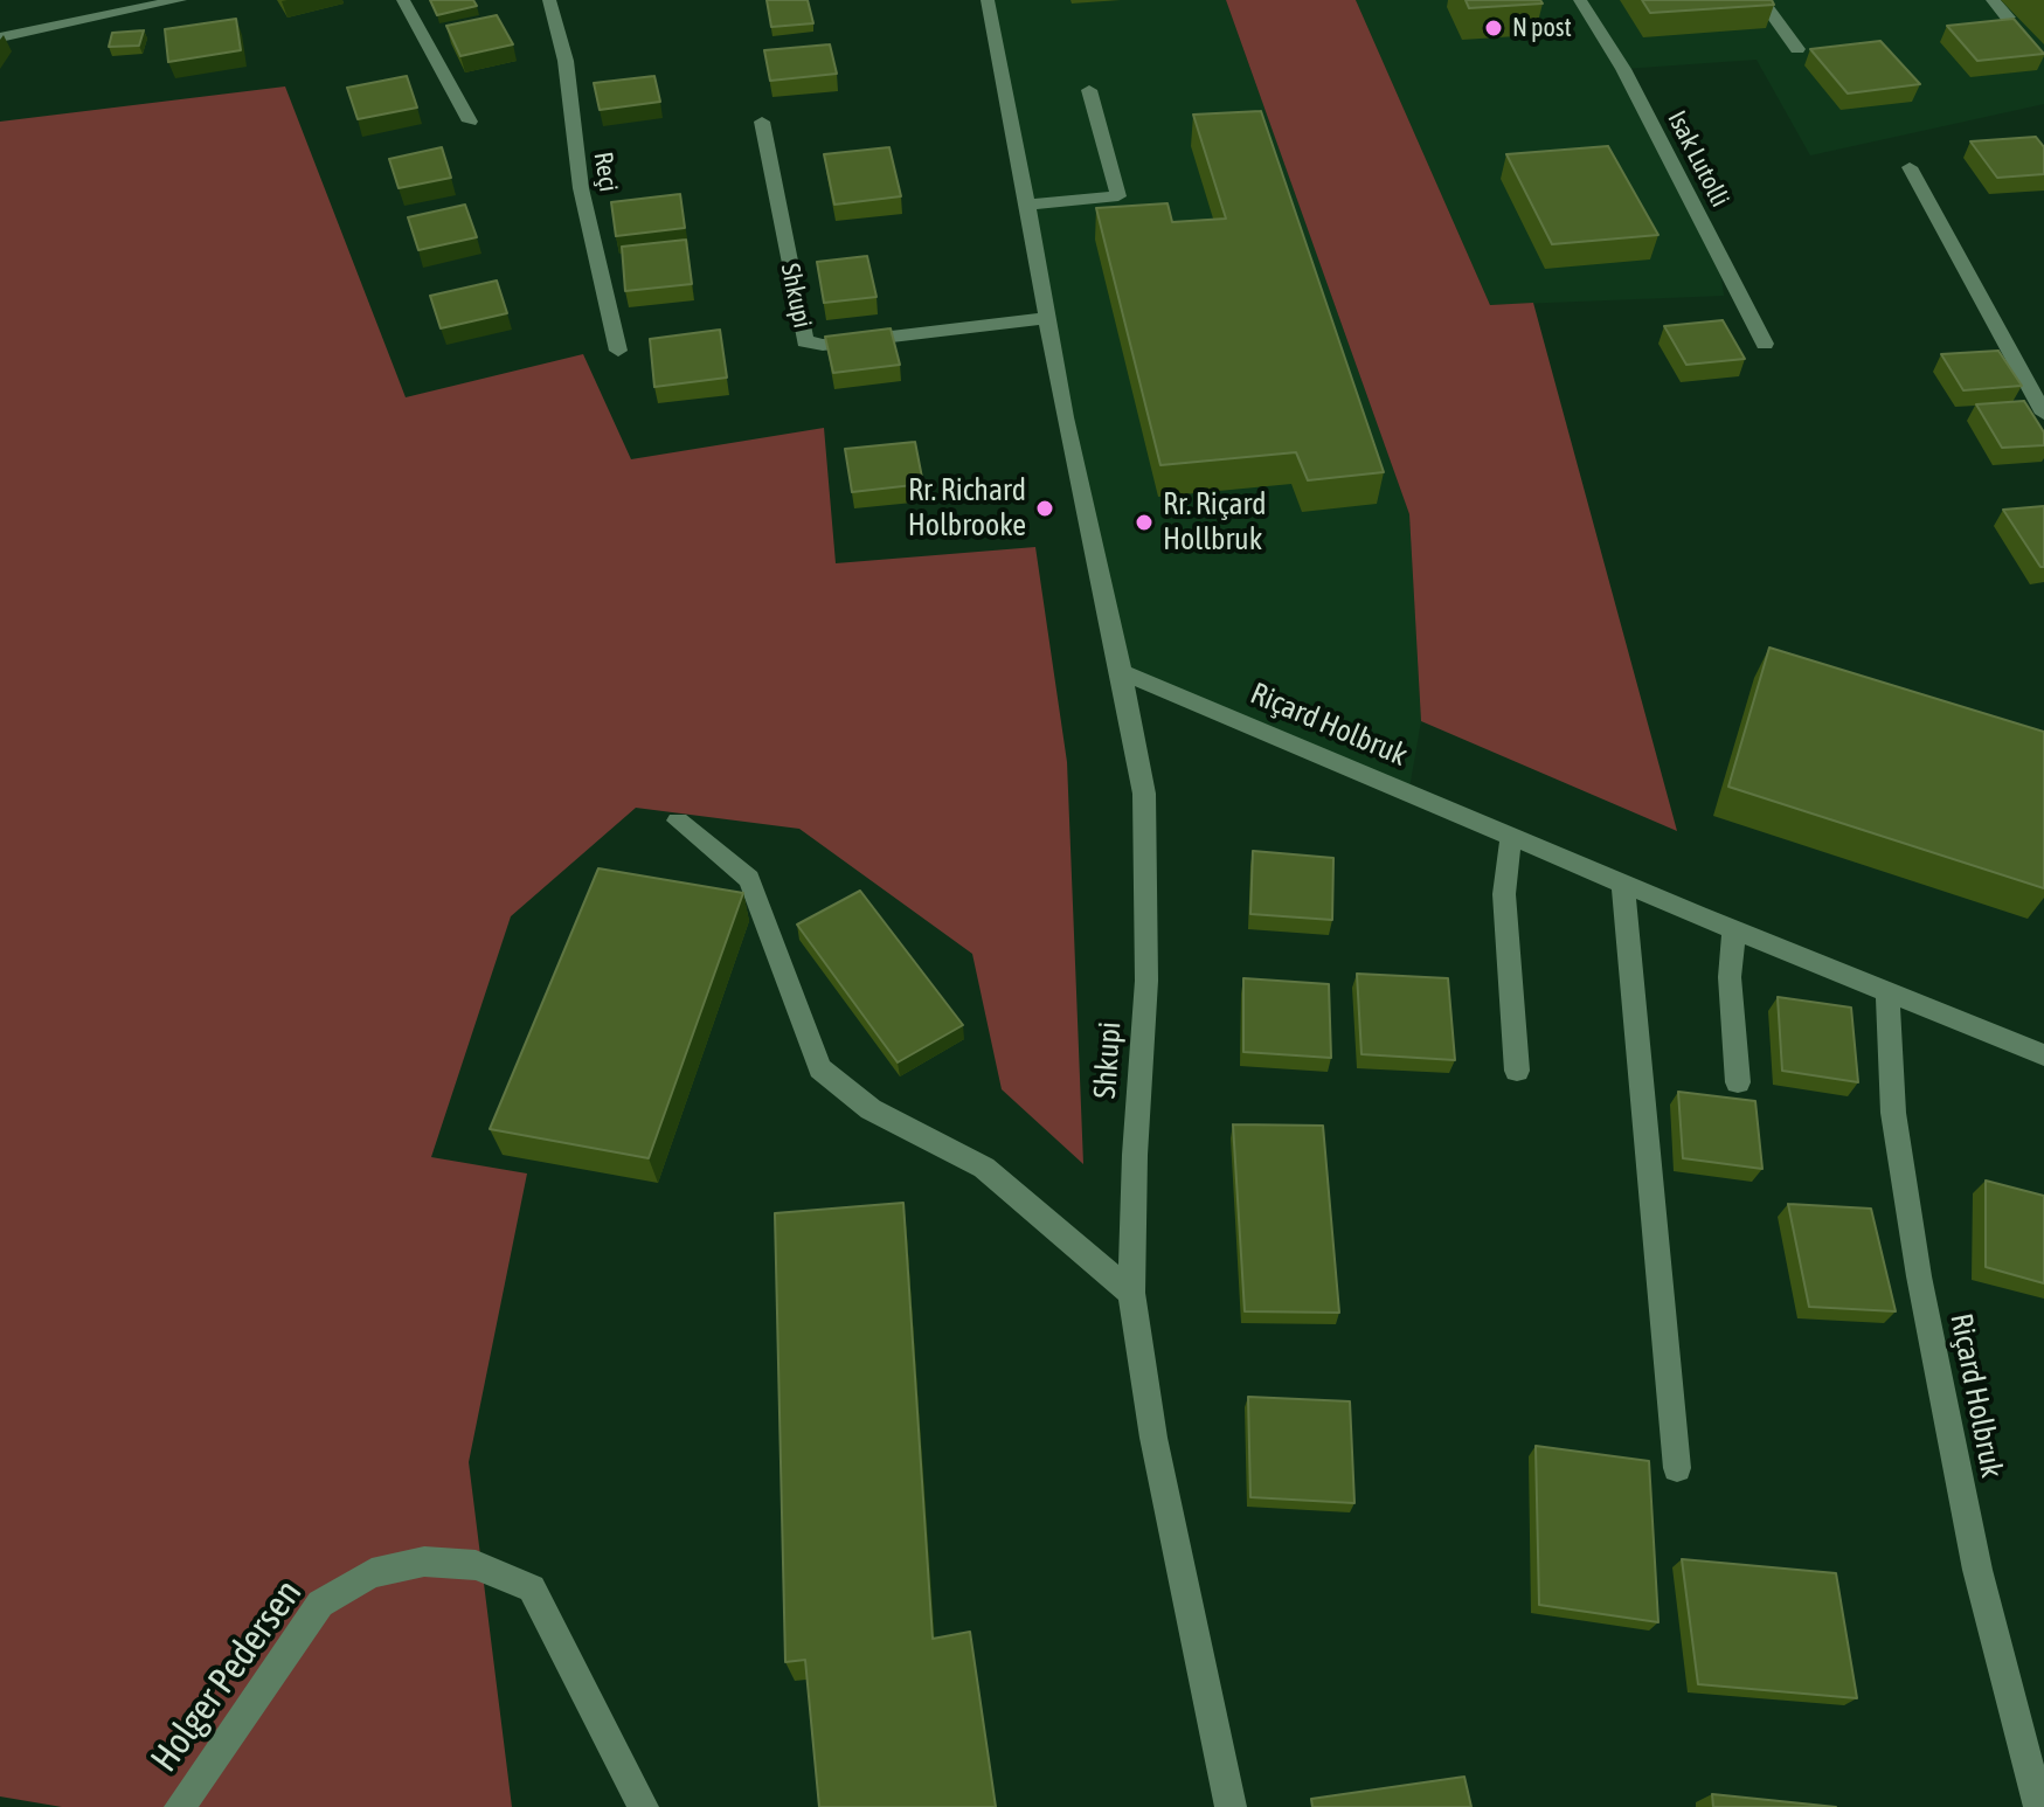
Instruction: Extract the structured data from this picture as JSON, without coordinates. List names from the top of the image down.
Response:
{
  "streets": {
    "street": [
      "Isak Lutolli",
      "Reçi",
      "Shkupi",
      "Riçard Holbruk",
      "Holger Pedersen"
    ]
  },
  "crossings": [
    ["Shkupi", "Riçard Holbruk"]
  ],
  "places": ["N post", "Rr. Richard Holbrooke", "Rr. Riçard Hollbruk"]
}
